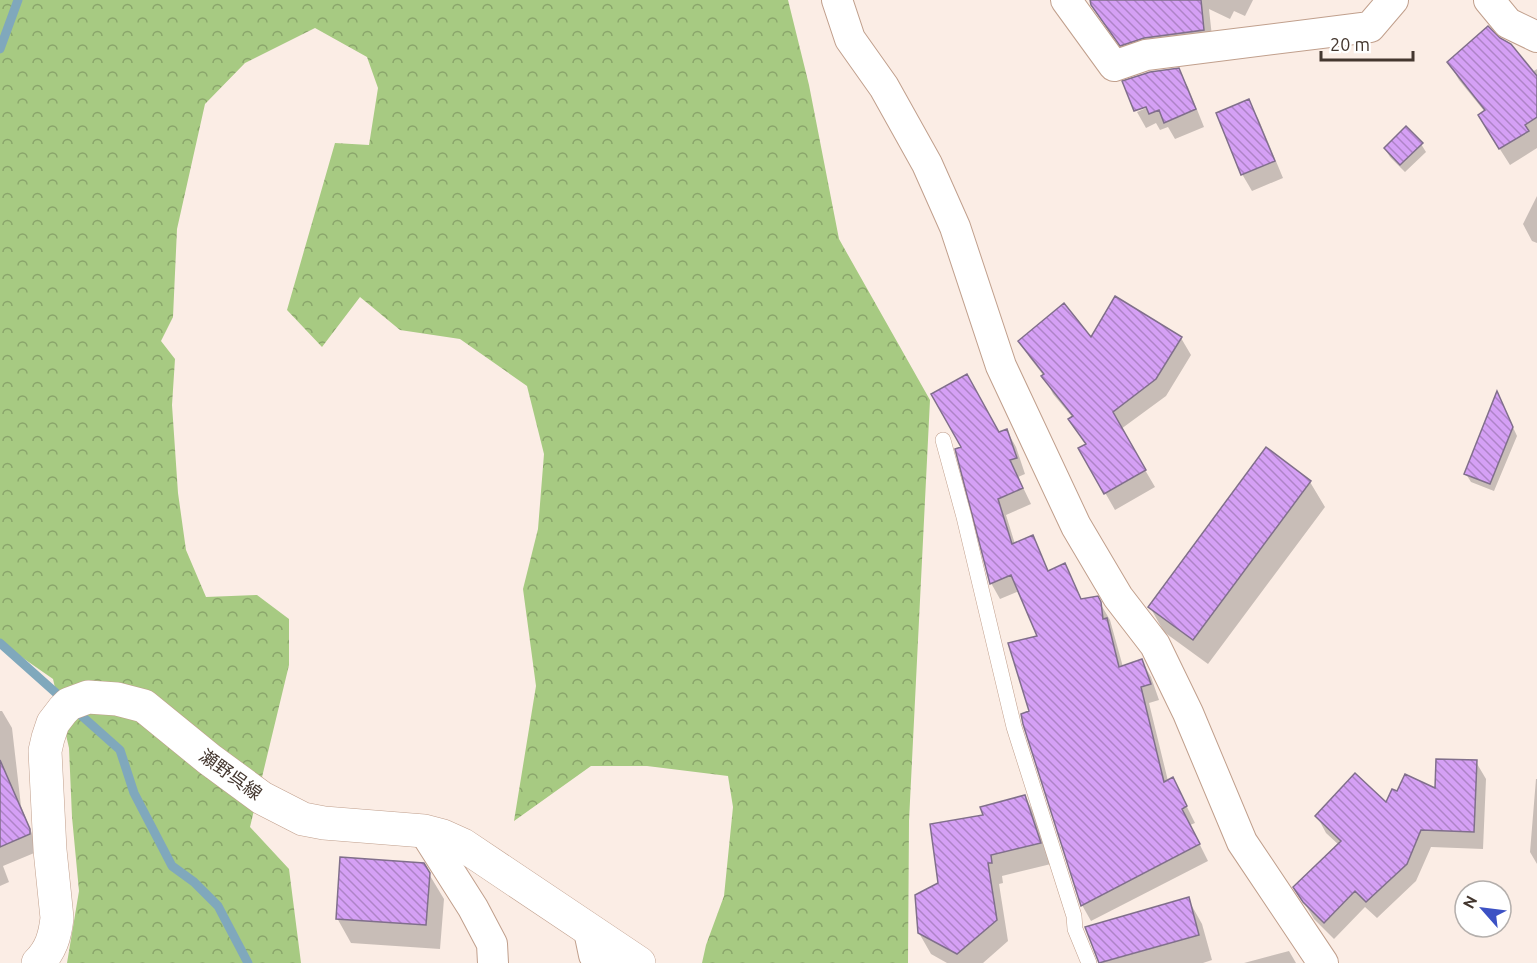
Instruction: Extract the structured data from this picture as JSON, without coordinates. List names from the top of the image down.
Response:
{
  "streets": {
    "main road": ["瀬野呉線"]
  },
  "scale_bar": "20 m",
  "north": "top left"
}
